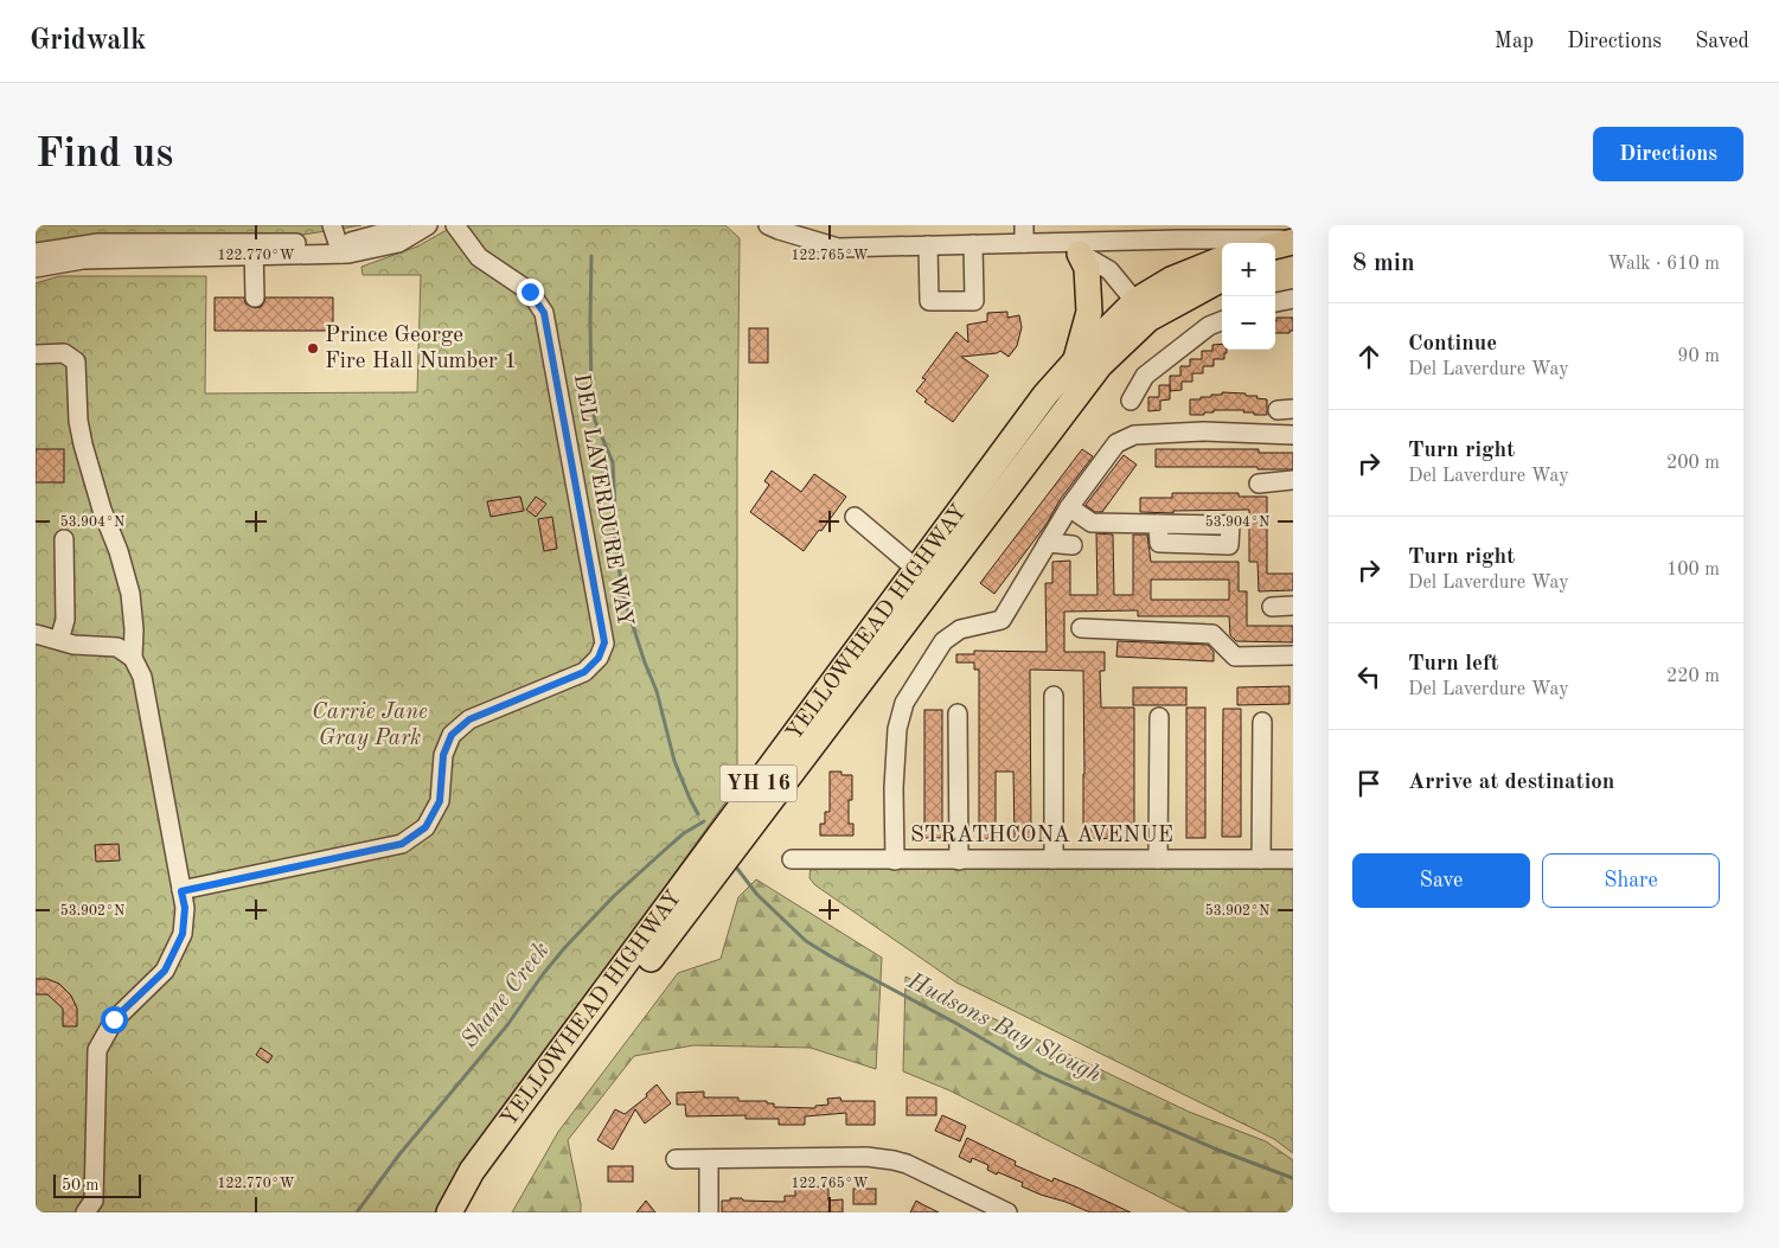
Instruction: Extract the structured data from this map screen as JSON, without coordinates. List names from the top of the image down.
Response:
{
  "streets": {
    "highway": ["YELLOWHEAD HIGHWAY", "YH 16"],
    "street": ["DEL LAVERDURE WAY", "STRATHCONA AVENUE"]
  },
  "water": ["Shane Creek", "Hudsons Bay Slough"],
  "parks": ["Carrie Jane Gray Park"],
  "places": ["Prince George Fire Hall Number 1"],
  "scale_bar": "50 m",
  "page": {
    "header": "Gridwalk",
    "nav": ["Map", "Directions", "Saved"],
    "buttons": [
      "Directions",
      ["Save", "Share"]
    ],
    "title": "Find us",
    "heading": ["8 min", "Walk · 610 m"],
    "map_buttons": ["+", "−"],
    "list": [
      ["Continue", "Del Laverdure Way", "90 m"],
      ["Turn right", "Del Laverdure Way", "200 m"],
      ["Turn right", "Del Laverdure Way", "100 m"],
      ["Turn left", "Del Laverdure Way", "220 m"],
      "Arrive at destination"
    ],
    "scale": "50 m"
  },
  "coordinates": [
    "122.770°W",
    "122.765°W",
    "53.904°N",
    "53.902°N"
  ]
}
